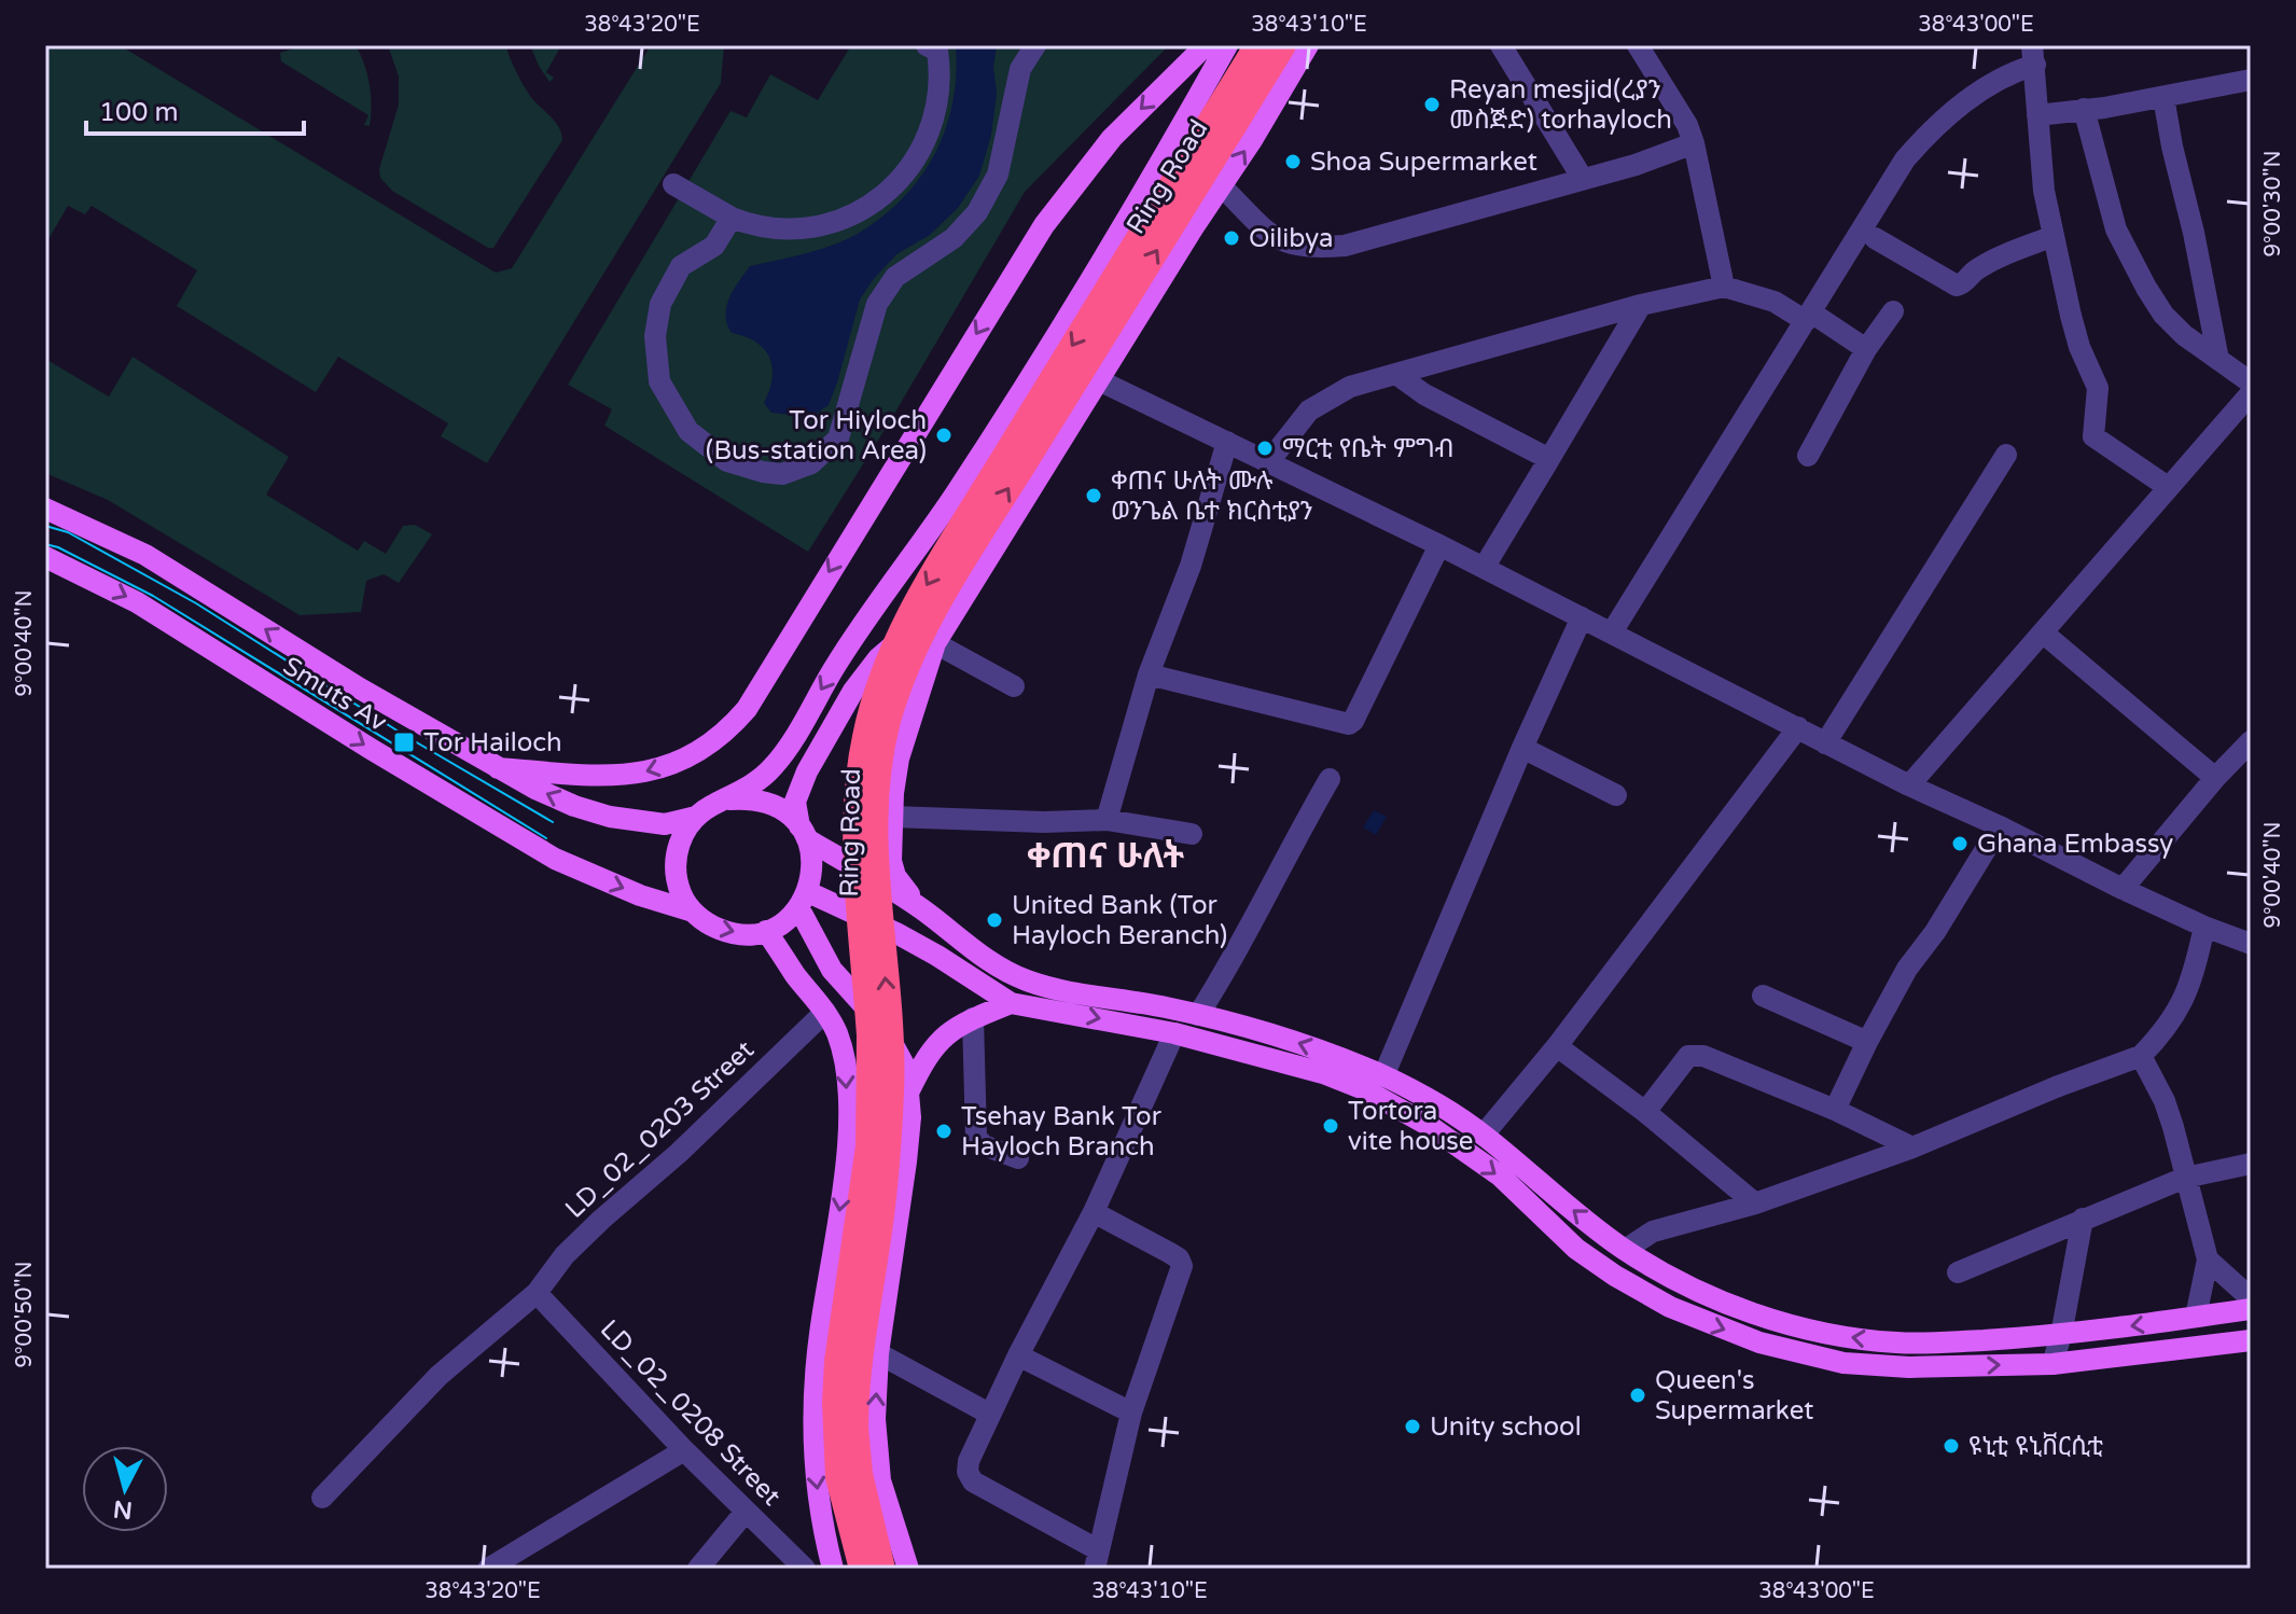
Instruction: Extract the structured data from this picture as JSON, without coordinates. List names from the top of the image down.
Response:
{
  "streets": {
    "highway": ["Ring Road"],
    "main road": ["Smuts Av"],
    "street": ["LD_02_0203 Street", "LD_02_0208 Street"]
  },
  "crossings": [
    ["Ring Road", "Smuts Av"],
    ["LD_02_0203 Street", "LD_02_0208 Street"]
  ],
  "districts": ["ቀጠና ሁለት"],
  "places": {
    "other": [
      "Reyan mesjid(ረያን መስጅድ) torhayloch",
      "Shoa Supermarket",
      "Oilibya",
      "Tor Hiyloch (Bus-station Area)",
      "ማርቲ የቤት ምግብ",
      "ቀጠና ሁለት ሙሉ ወንጌል ቤተ ክርስቲያን",
      "Ghana Embassy",
      "United Bank (Tor Hayloch Beranch)",
      "Tortora vite house",
      "Tsehay Bank Tor Hayloch Branch",
      "Queen's Supermarket",
      "Unity school",
      "ዩኒቲ ዩኒቨርሲቲ"
    ],
    "transit": ["Tor Hailoch"]
  },
  "scale_bar": "100 m",
  "north": "bottom",
  "coordinates": [
    "38°43'20\"E",
    "38°43'10\"E",
    "38°43'00\"E",
    "9°00'30\"N",
    "9°00'40\"N",
    "9°00'50\"N"
  ]
}
